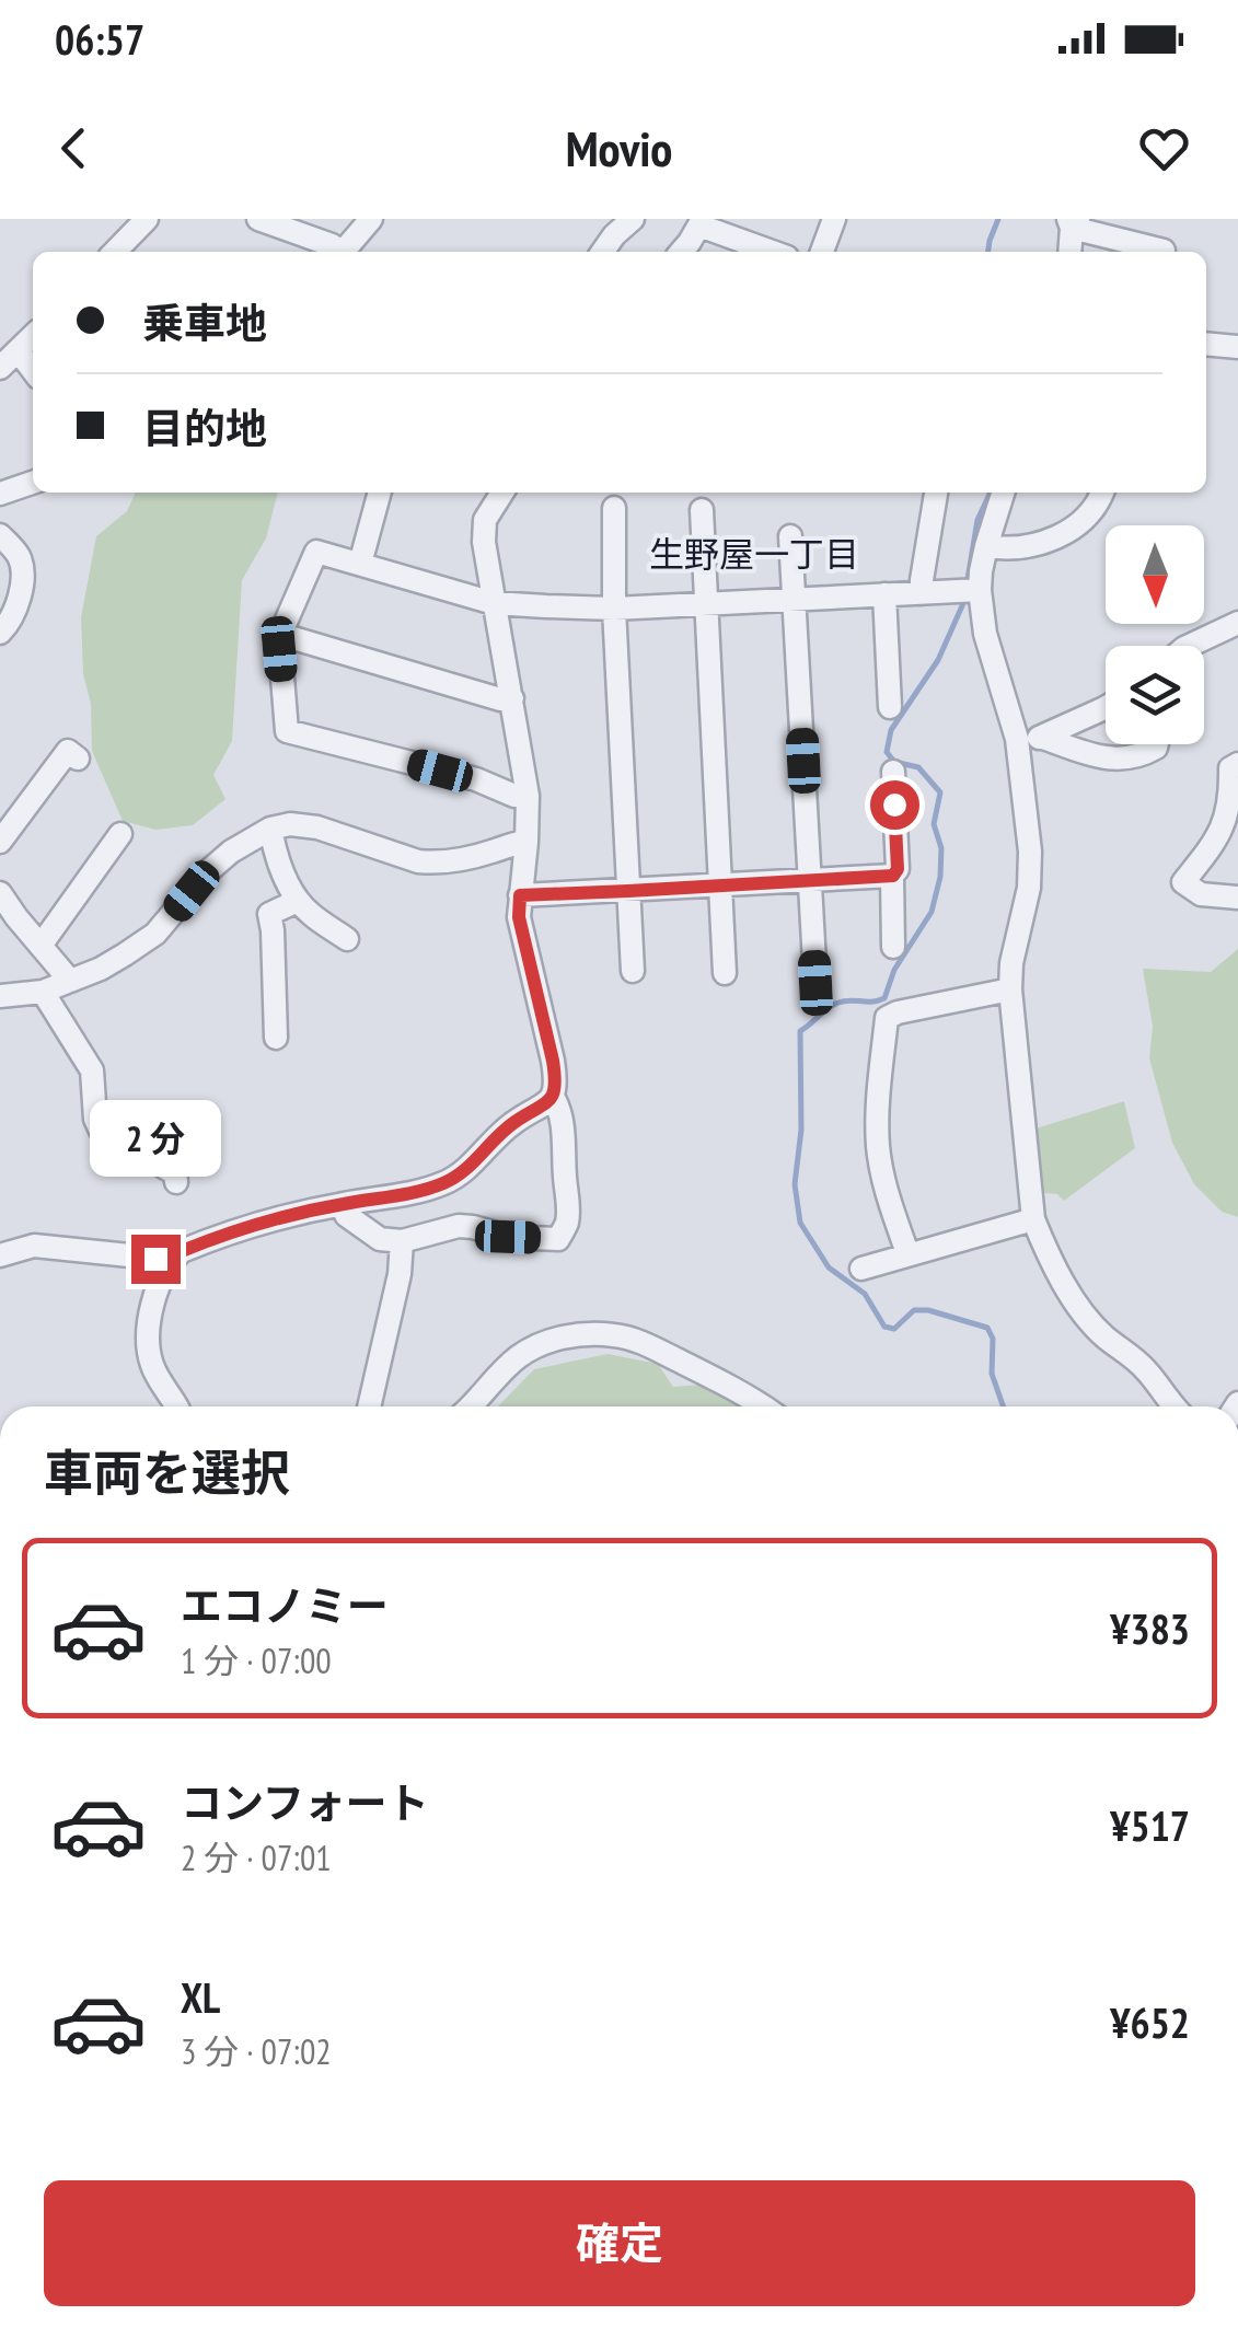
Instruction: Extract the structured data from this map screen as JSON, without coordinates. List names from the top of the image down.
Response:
{
  "districts": ["生野屋一丁目"],
  "north": "bottom",
  "page": {
    "status": "06:57",
    "header": "Movio",
    "banner": ["乗車地", "目的地"],
    "bubble": "2 分",
    "heading": "車両を選択",
    "list": [
      {
        "name": "エコノミー",
        "note": "1 分 · 07:00",
        "value": "¥383"
      },
      {
        "name": "コンフォート",
        "note": "2 分 · 07:01",
        "value": "¥517"
      },
      {
        "name": "XL",
        "note": "3 分 · 07:02",
        "value": "¥652"
      }
    ],
    "buttons": "確定"
  }
}
